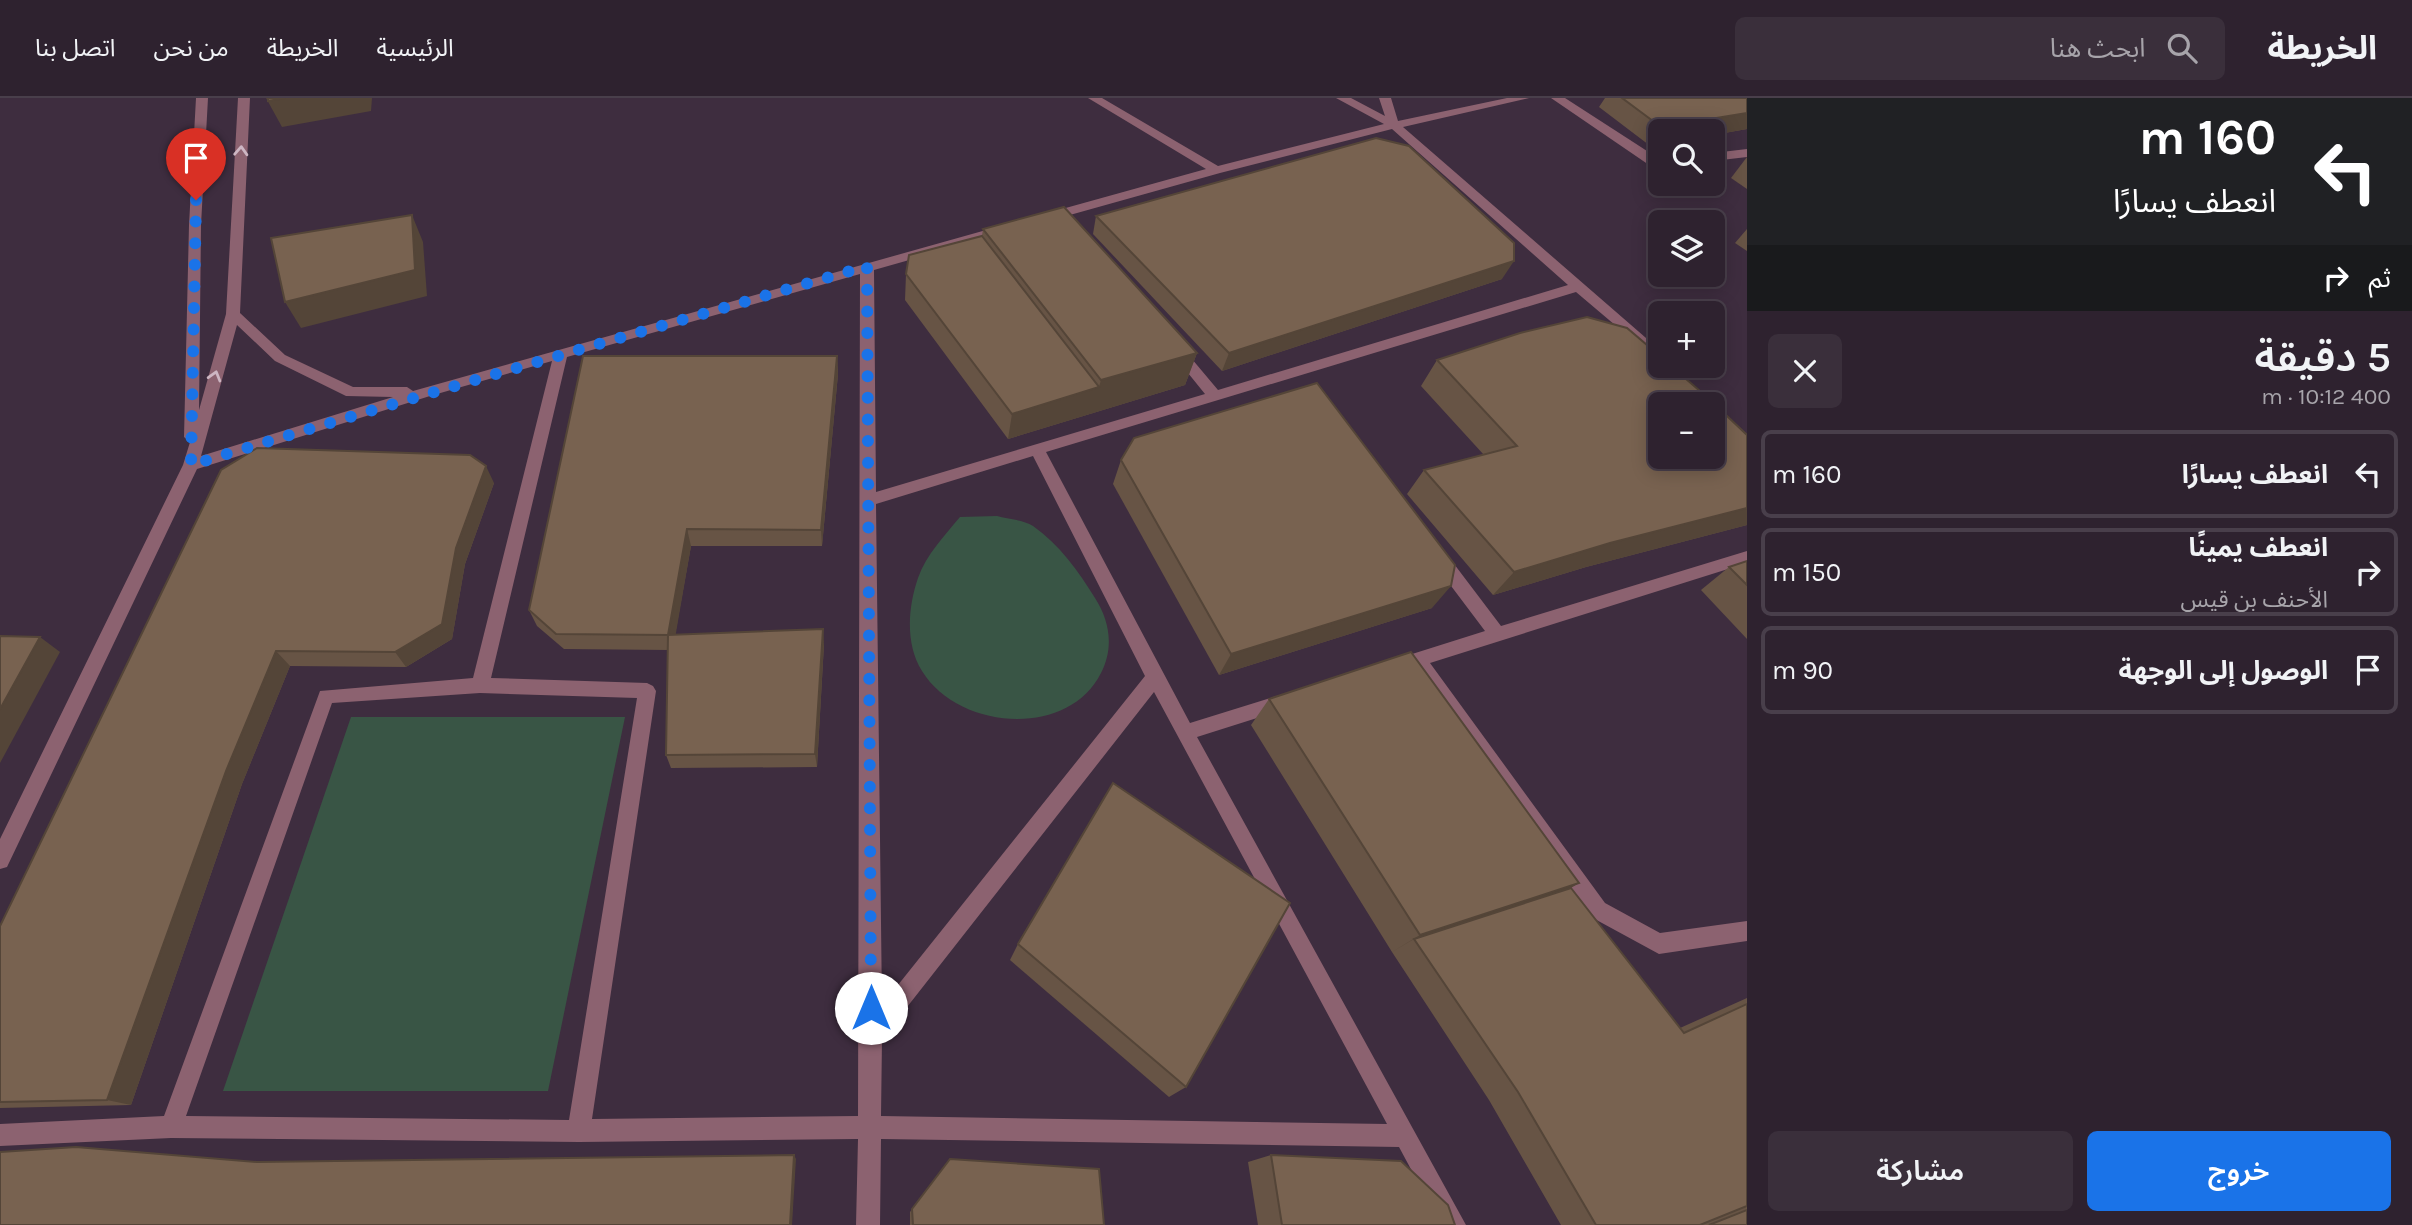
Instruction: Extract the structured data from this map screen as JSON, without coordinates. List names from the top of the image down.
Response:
{
  "page": {
    "header": "الخريطة",
    "search": "ابحث هنا",
    "nav": [
      "الرئيسية",
      "الخريطة",
      "من نحن",
      "اتصل بنا"
    ],
    "turn": ["160 m", "انعطف يسارًا"],
    "map_buttons": ["+", "−"],
    "then": "ثم",
    "heading": ["5 دقيقة", "400 m · 10:12"],
    "list": [
      {
        "name": "انعطف يسارًا",
        "value": "160 m"
      },
      {
        "name": "انعطف يمينًا",
        "note": "الأحنف بن قيس",
        "value": "150 m"
      },
      {
        "name": "الوصول إلى الوجهة",
        "value": "90 m"
      }
    ],
    "buttons": ["خروج", "مشاركة"]
  }
}
